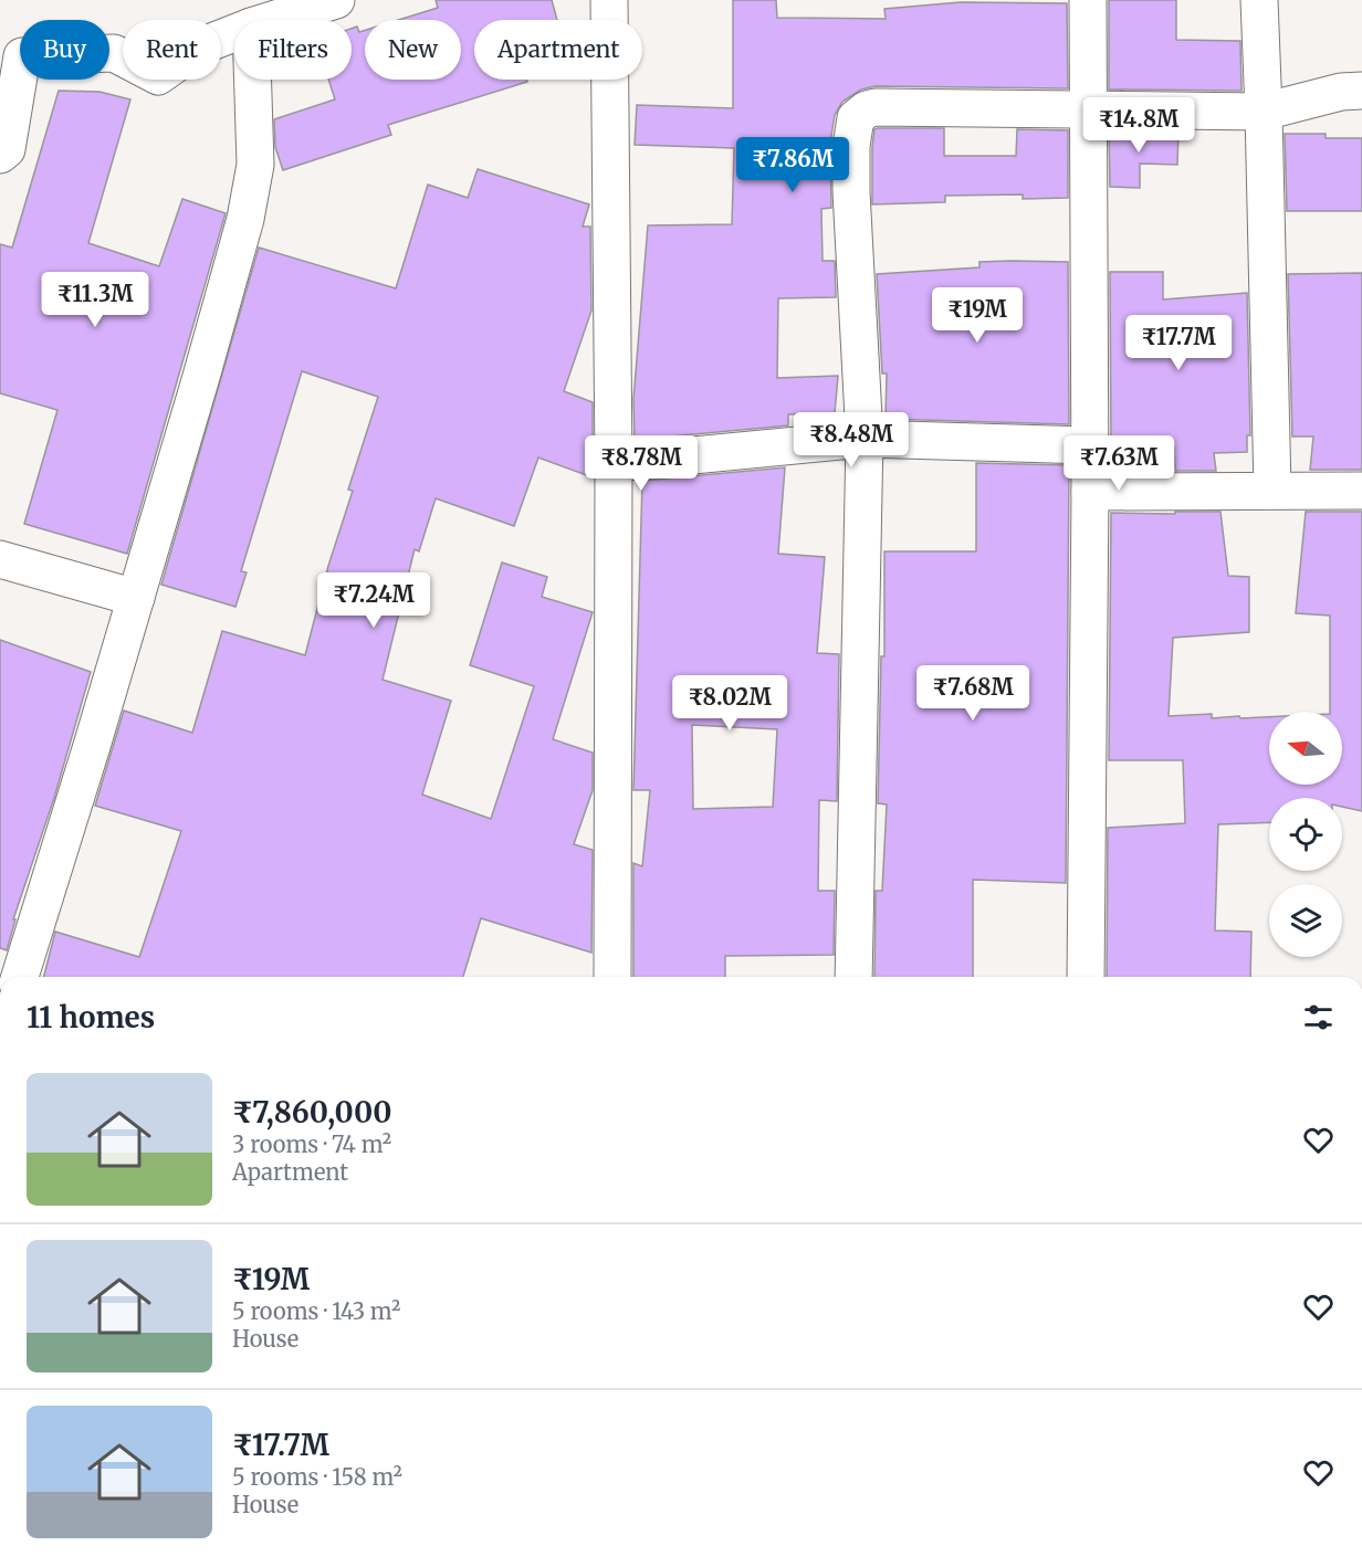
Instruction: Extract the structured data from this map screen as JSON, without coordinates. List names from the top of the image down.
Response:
{
  "north": "left",
  "page": {
    "chip": [
      "Buy",
      "Rent",
      "Filters",
      "New",
      "Apartment"
    ],
    "price": [
      "₹14.8M",
      "₹7.86M",
      "₹11.3M",
      "₹19M",
      "₹17.7M",
      "₹8.48M",
      "₹8.78M",
      "₹7.63M",
      "₹7.24M",
      "₹7.68M",
      "₹8.02M"
    ],
    "heading": "11 homes",
    "list": [
      {
        "name": "₹7,860,000",
        "note": "3 rooms · 74 m² · Apartment"
      },
      {
        "name": "₹19M",
        "note": "5 rooms · 143 m² · House"
      },
      {
        "name": "₹17.7M",
        "note": "5 rooms · 158 m² · House"
      }
    ]
  }
}
